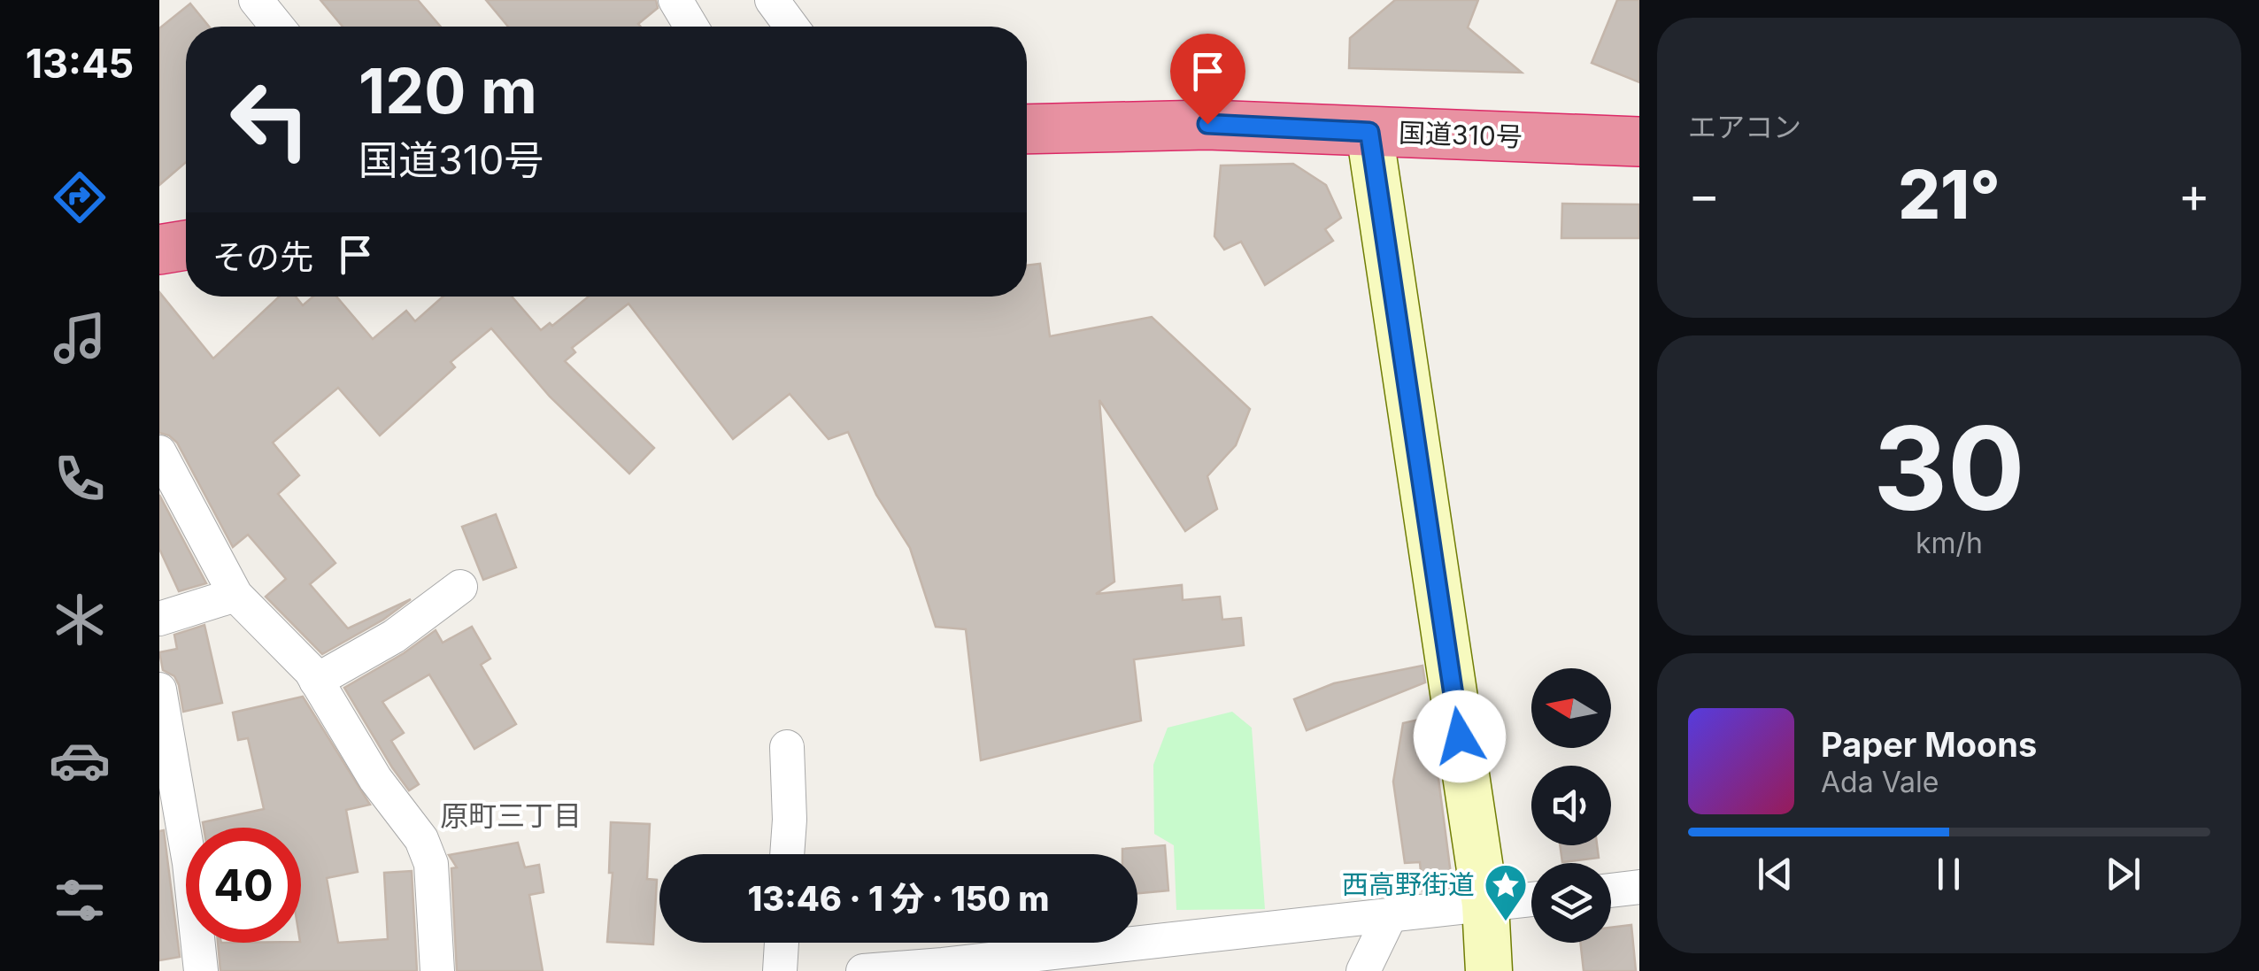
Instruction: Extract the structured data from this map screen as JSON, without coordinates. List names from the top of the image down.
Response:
{
  "streets": {
    "highway": ["国道310号"]
  },
  "districts": ["原町三丁目"],
  "places": {
    "place": ["西高野街道"]
  },
  "north": "left",
  "page": {
    "tabs": "13:45",
    "tile": [
      "エアコン",
      ["30", "km/h"]
    ],
    "turn": ["120 m", "国道310号"],
    "heat": ["−", "21°", "+"],
    "then": "その先",
    "song": ["Paper Moons", "Ada Vale"],
    "limit": "40",
    "trip": "13:46 · 1 分 · 150 m"
  }
}
